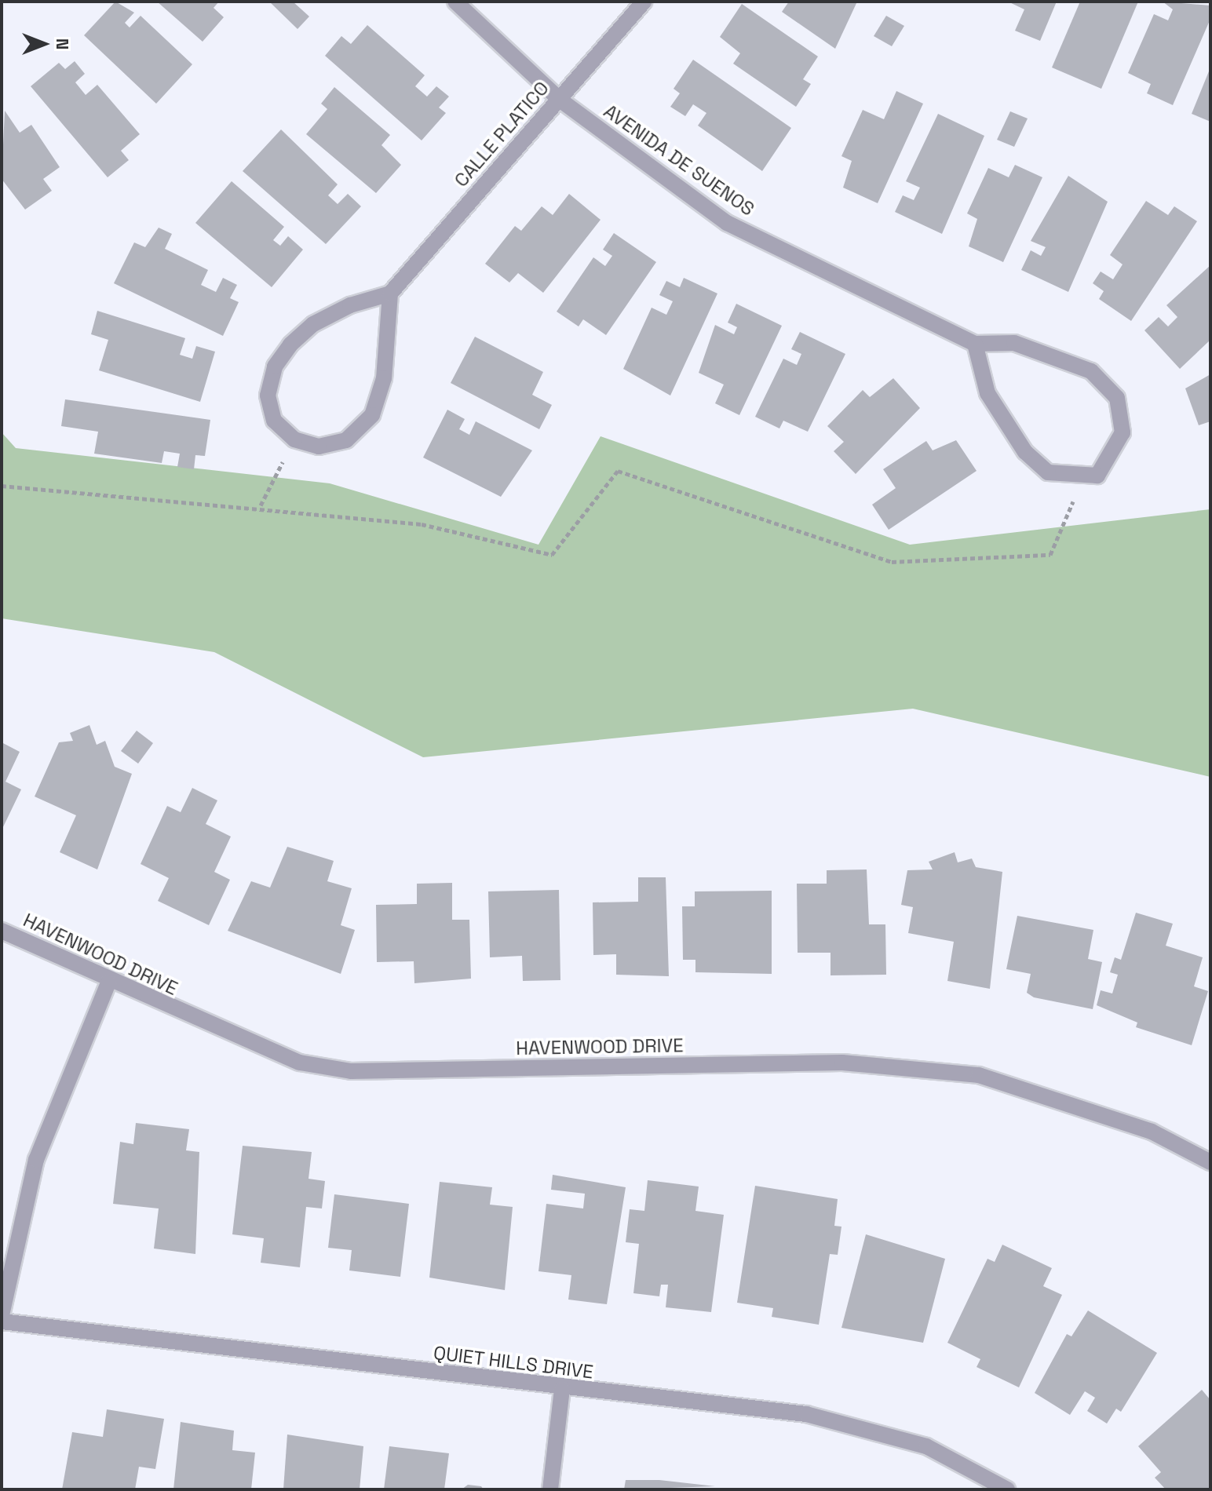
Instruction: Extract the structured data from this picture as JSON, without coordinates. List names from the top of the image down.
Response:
{
  "streets": {
    "street": [
      "CALLE PLATICO",
      "AVENIDA DE SUENOS",
      "HAVENWOOD DRIVE",
      "QUIET HILLS DRIVE"
    ]
  },
  "crossings": [
    ["CALLE PLATICO", "AVENIDA DE SUENOS"]
  ],
  "north": "right"
}
